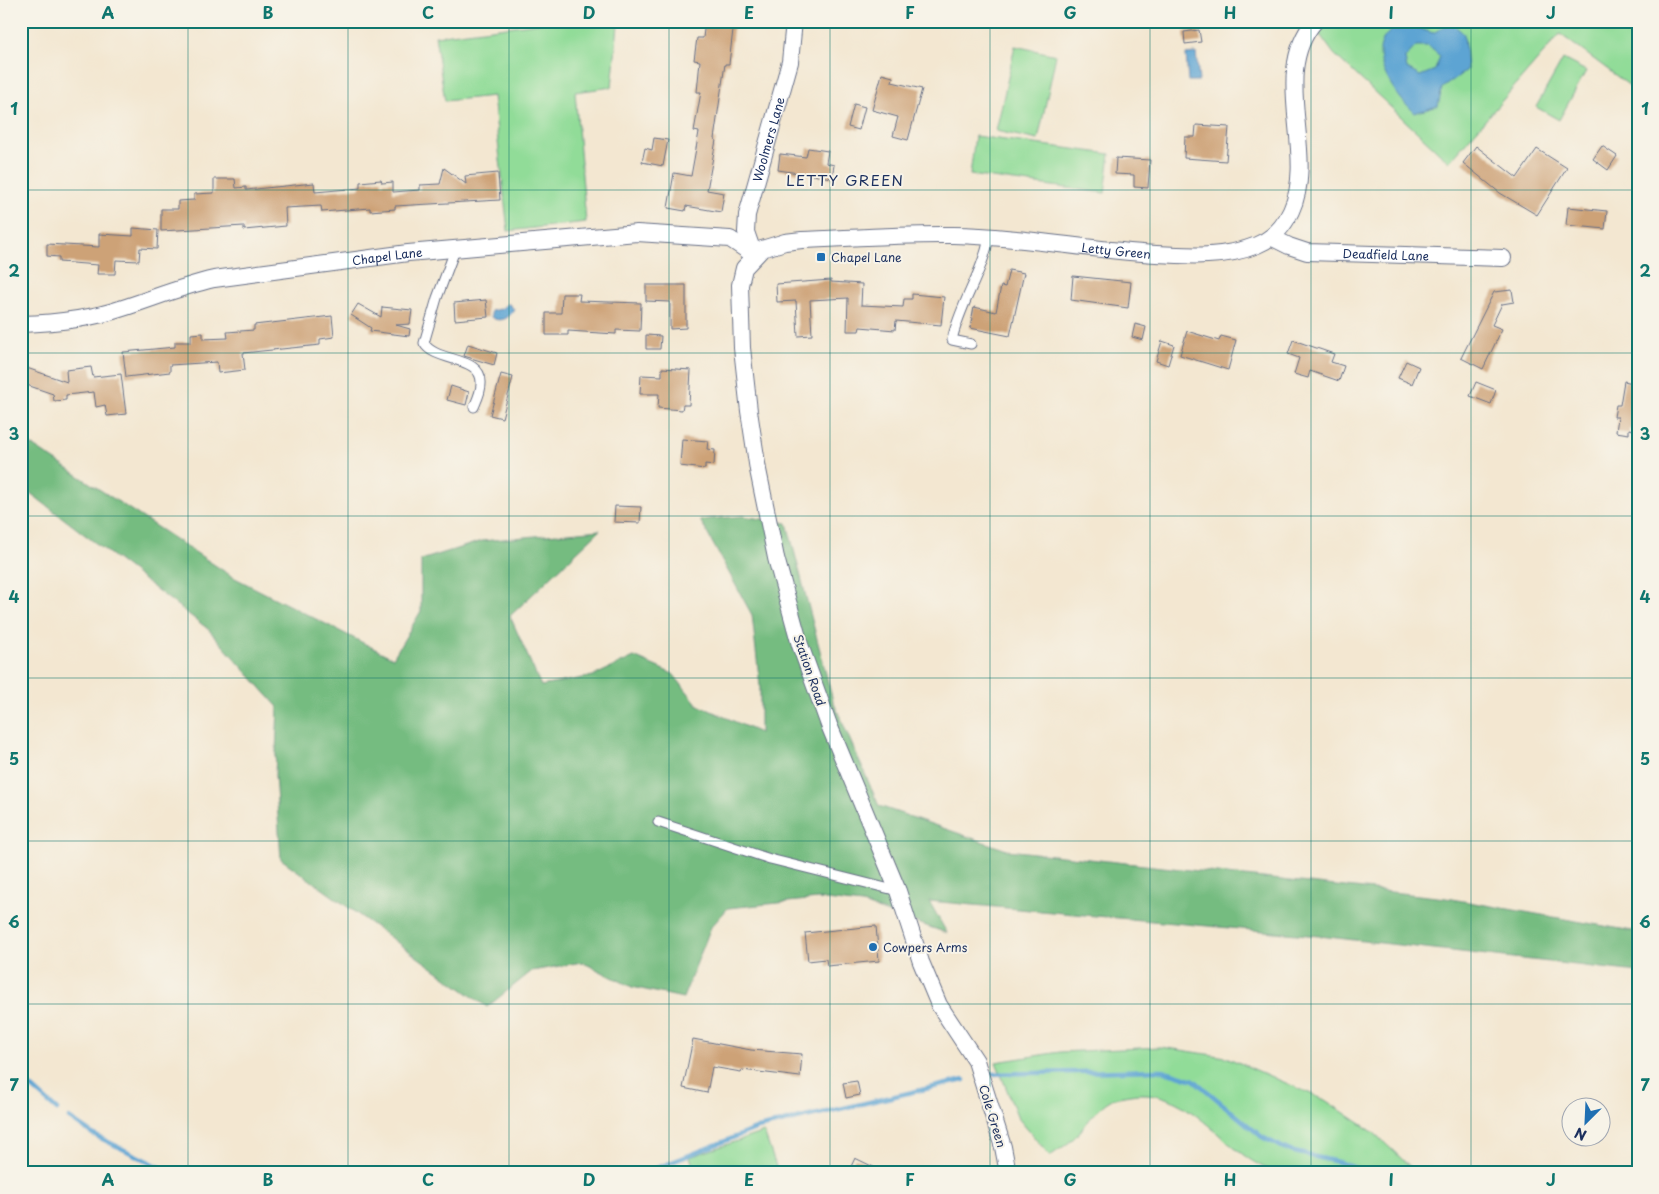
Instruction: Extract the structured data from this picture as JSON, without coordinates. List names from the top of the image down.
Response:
{
  "streets": {
    "street": [
      "Woolmers Lane",
      "Letty Green",
      "Deadfield Lane",
      "Chapel Lane",
      "Station Road",
      "Cole Green"
    ]
  },
  "crossings": [
    ["Woolmers Lane", "Letty Green"],
    ["Woolmers Lane", "Chapel Lane"],
    ["Woolmers Lane", "Station Road"],
    ["Letty Green", "Deadfield Lane"],
    ["Letty Green", "Chapel Lane"],
    ["Letty Green", "Station Road"],
    ["Chapel Lane", "Station Road"],
    ["Station Road", "Cole Green"]
  ],
  "districts": ["LETTY GREEN"],
  "places": {
    "transit": ["Chapel Lane"],
    "other": ["Cowpers Arms"]
  },
  "north": "bottom left",
  "grid": {
    "columns": [
      "A",
      "B",
      "C",
      "D",
      "E",
      "F",
      "G",
      "H",
      "I",
      "J"
    ],
    "rows": [
      "1",
      "2",
      "3",
      "4",
      "5",
      "6",
      "7"
    ]
  }
}
